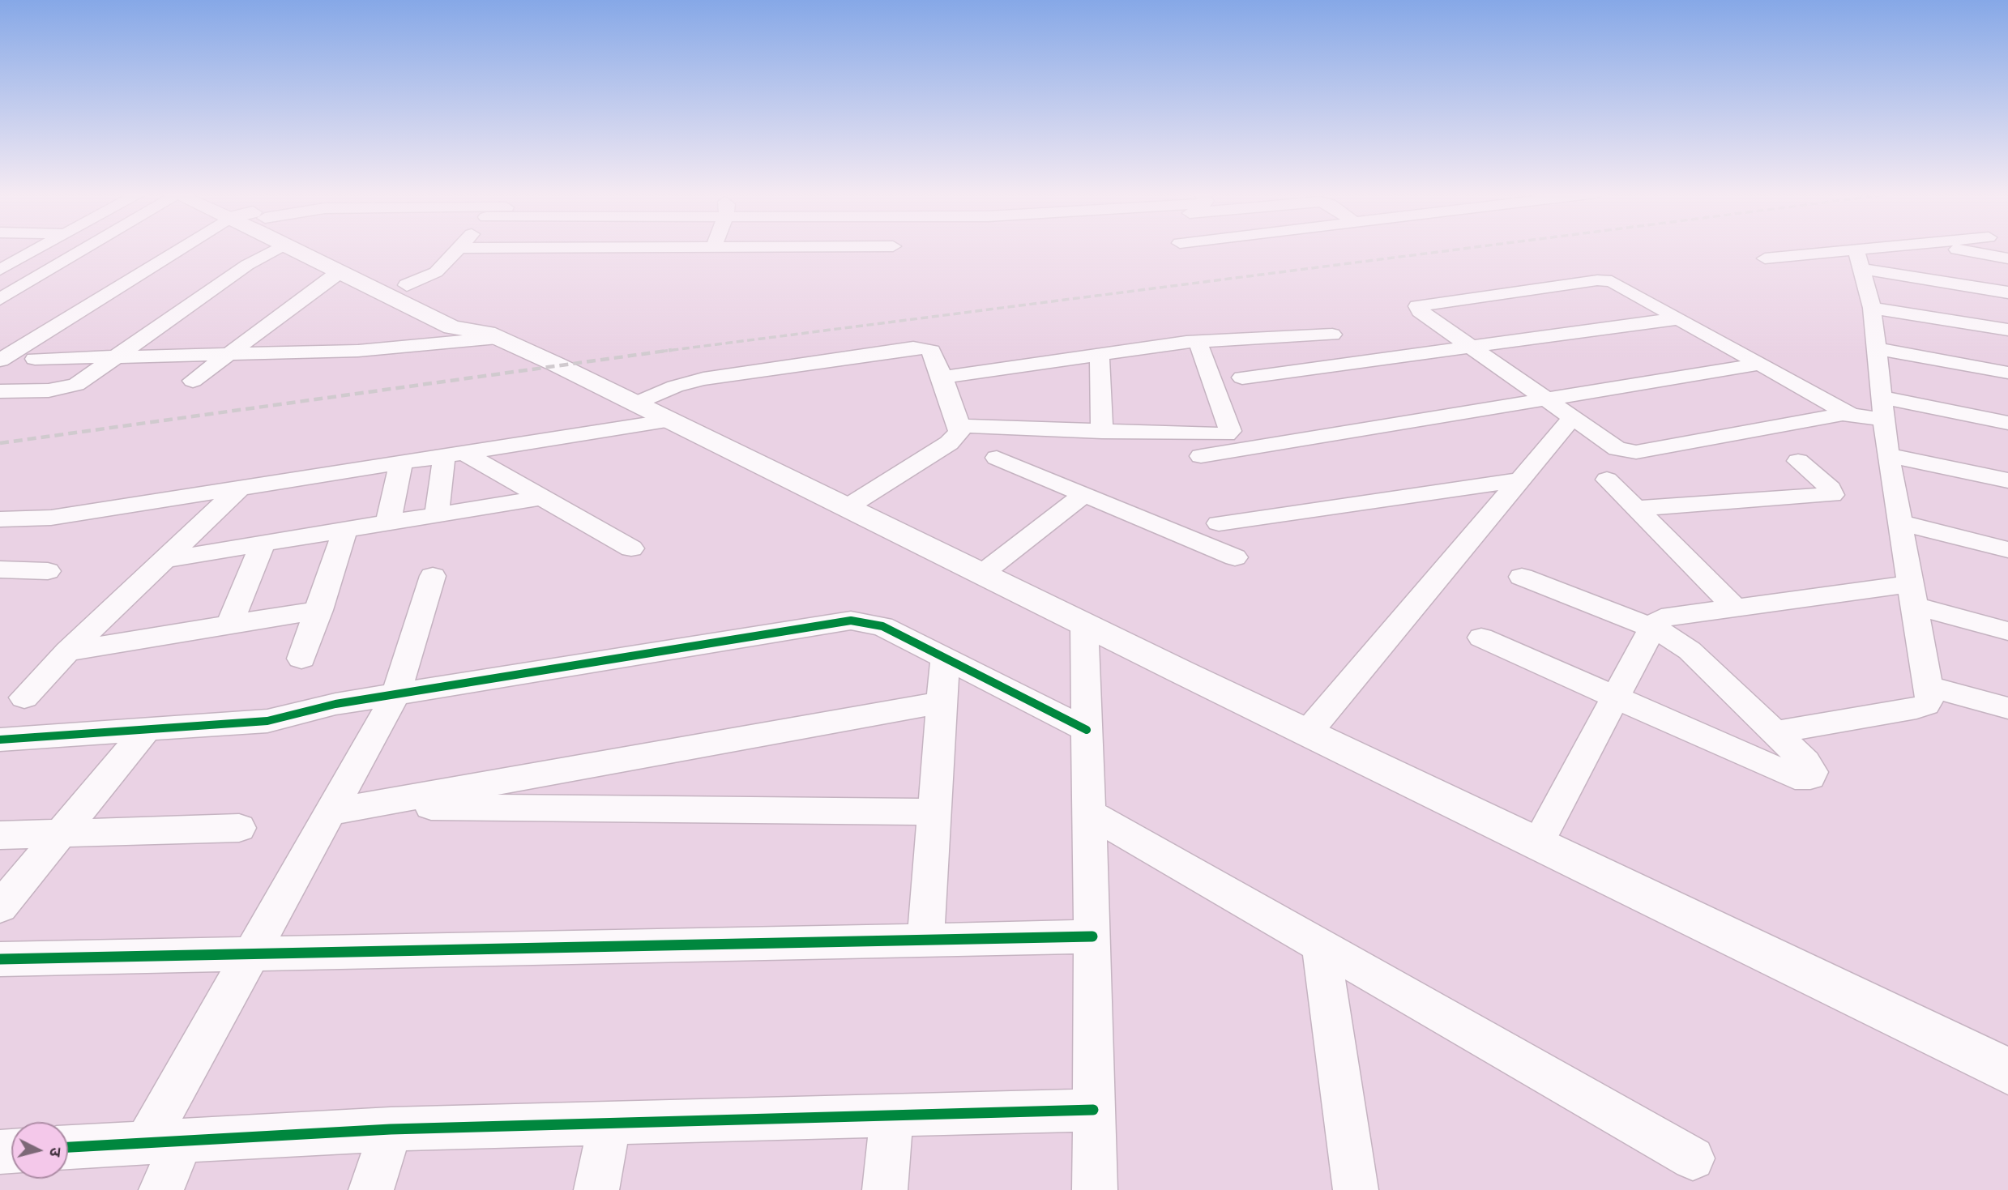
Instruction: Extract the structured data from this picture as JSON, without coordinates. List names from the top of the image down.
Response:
{
  "north": "right"
}
